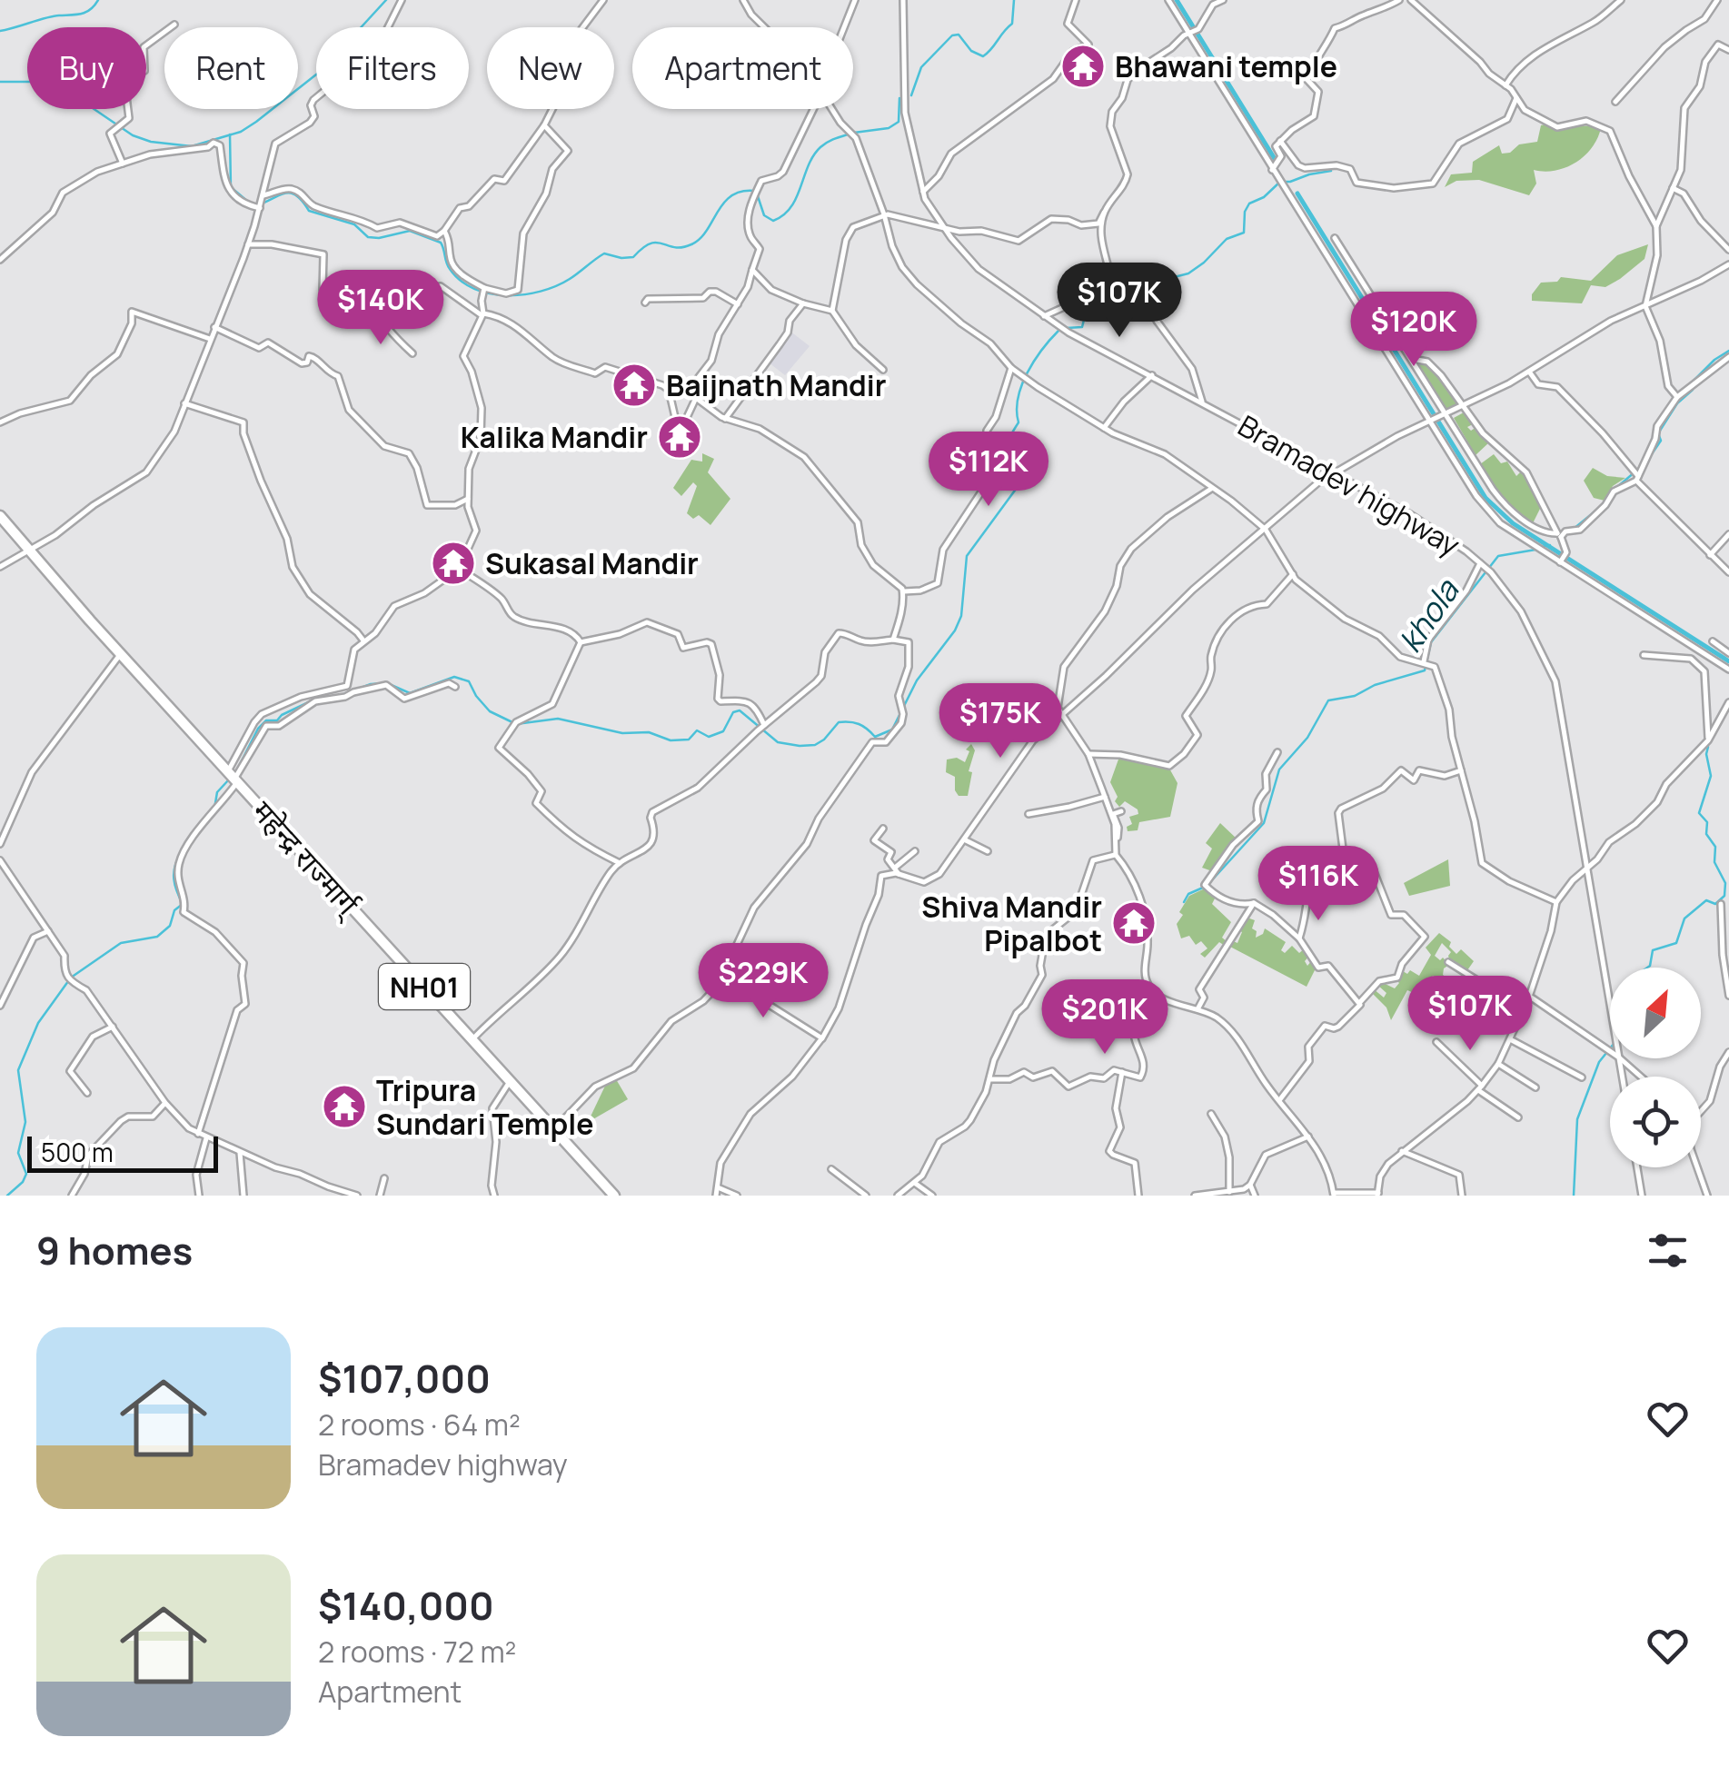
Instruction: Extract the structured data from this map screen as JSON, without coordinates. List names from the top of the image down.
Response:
{
  "streets": {
    "highway": ["महेन्द्र राज्मार्ग्", "NH01"],
    "street": ["Bramadev highway"]
  },
  "water": ["khola"],
  "places": {
    "temple": [
      "Bhawani temple",
      "Baijnath Mandir",
      "Kalika Mandir",
      "Sukasal Mandir",
      "Shiva Mandir Pipalbot",
      "Tripura Sundari Temple"
    ]
  },
  "scale_bar": "500 m",
  "north": "top right",
  "page": {
    "chip": [
      "Buy",
      "Rent",
      "Filters",
      "New",
      "Apartment"
    ],
    "price": [
      "$107K",
      "$140K",
      "$120K",
      "$112K",
      "$175K",
      "$116K",
      "$229K",
      "$107K",
      "$201K"
    ],
    "scale": "500 m",
    "heading": "9 homes",
    "list": [
      {
        "name": "$107,000",
        "note": "2 rooms · 64 m² · Bramadev highway"
      },
      {
        "name": "$140,000",
        "note": "2 rooms · 72 m² · Apartment"
      }
    ]
  }
}
